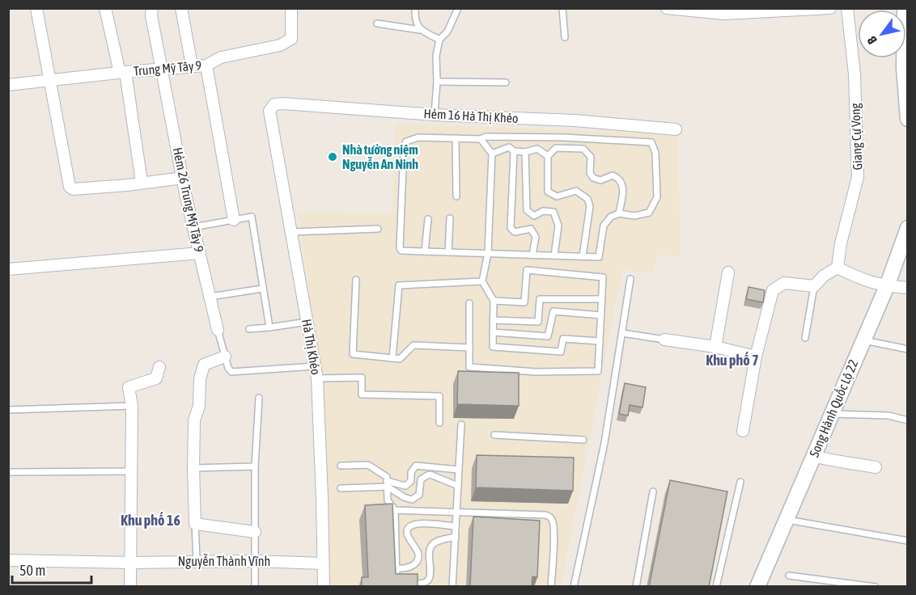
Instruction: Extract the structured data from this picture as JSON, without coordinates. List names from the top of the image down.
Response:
{
  "streets": {
    "street": [
      "Trung Mỹ Tây 9",
      "Hẻm 16 Hà Thị Khéo",
      "Giang Cự Vọng",
      "Hẻm 26 Trung Mỹ Tây 9",
      "Hà Thị Khéo",
      "Song Hành Quốc Lộ 22",
      "Nguyễn Thành Vĩnh"
    ]
  },
  "crossings": [
    ["Trung Mỹ Tây 9", "Hẻm 26 Trung Mỹ Tây 9"],
    ["Hẻm 16 Hà Thị Khéo", "Hà Thị Khéo"],
    ["Hà Thị Khéo", "Nguyễn Thành Vĩnh"]
  ],
  "districts": ["Khu phố 7", "Khu phố 16"],
  "places": ["Nhà tưởng niệm Nguyễn An Ninh"],
  "scale_bar": "50 m",
  "north": "bottom left"
}
